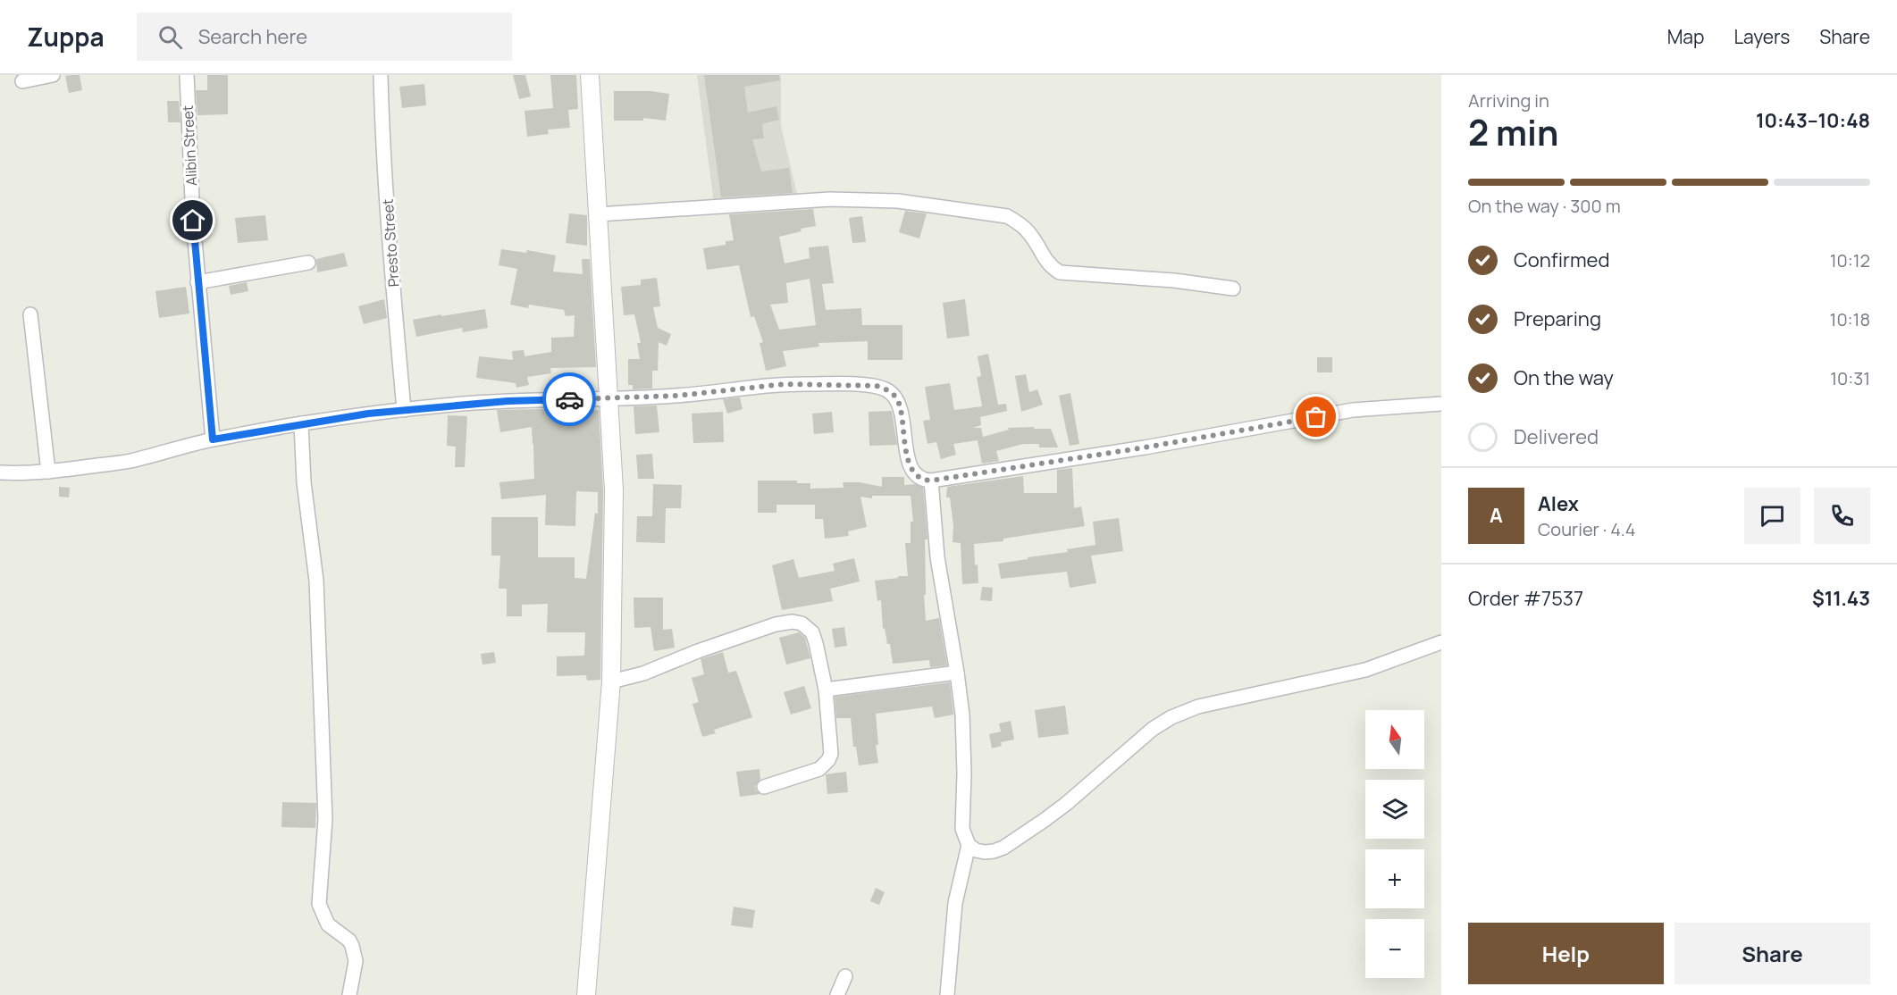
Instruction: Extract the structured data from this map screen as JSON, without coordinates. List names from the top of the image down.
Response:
{
  "streets": {
    "street": ["Alibin Street", "Presto Street"]
  },
  "north": "top",
  "page": {
    "header": "Zuppa",
    "search": "Search here",
    "nav": ["Map", "Layers", "Share"],
    "heading": ["2 min", "Arriving in", "10:43–10:48"],
    "panel": [
      "Alex",
      "Courier · 4.4",
      "Order #7537",
      "$11.43"
    ],
    "bar": "On the way · 300 m",
    "list": [
      ["Confirmed", "10:12"],
      ["Preparing", "10:18"],
      ["On the way", "10:31"],
      "Delivered"
    ],
    "round": "A",
    "map_buttons": ["+", "−"],
    "buttons": ["Help", "Share"]
  }
}
